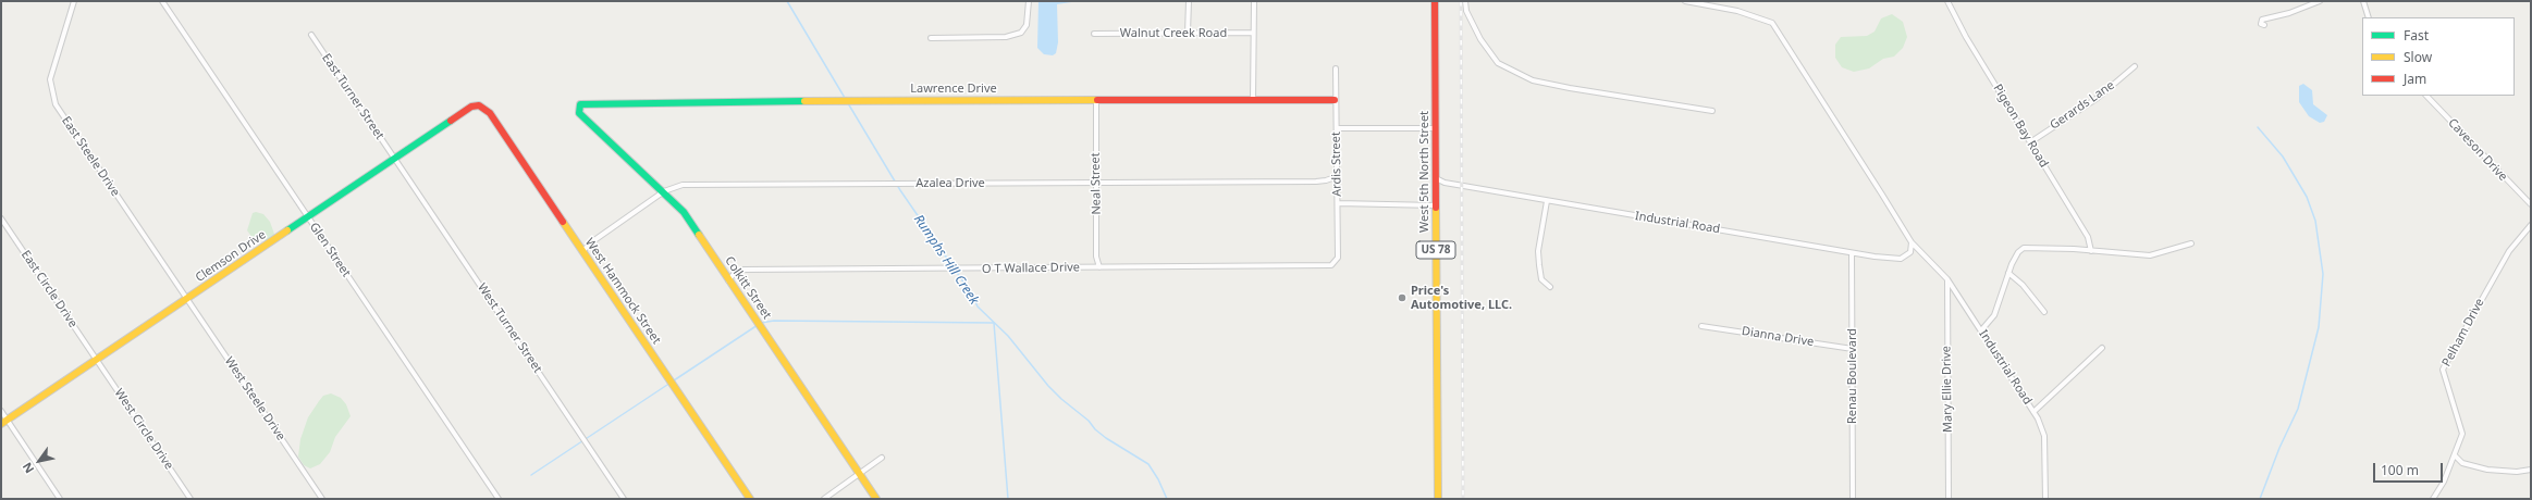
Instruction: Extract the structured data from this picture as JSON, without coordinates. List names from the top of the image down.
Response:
{
  "streets": {
    "street": [
      "Walnut Creek Road",
      "Lawrence Drive",
      "East Turner Street",
      "Gerards Lane",
      "Pigeon Bay Road",
      "Caveson Drive",
      "East Steele Drive",
      "Ardis Street",
      "West 5th North Street",
      "Azalea Drive",
      "Neal Street",
      "Industrial Road",
      "Glen Street",
      "US 78",
      "Clemson Drive",
      "O T Wallace Drive",
      "Colkitt Street",
      "East Circle Drive",
      "West Hammock Street",
      "West Turner Street",
      "Pelham Drive",
      "Dianna Drive",
      "Renau Boulevard",
      "Mary Ellie Drive",
      "West Steele Drive",
      "West Circle Drive"
    ]
  },
  "crossings": [
    ["Lawrence Drive", "Ardis Street"],
    ["Lawrence Drive", "Neal Street"],
    ["Lawrence Drive", "Colkitt Street"],
    ["East Turner Street", "Clemson Drive"],
    ["East Turner Street", "West Turner Street"],
    ["Gerards Lane", "Pigeon Bay Road"],
    ["East Steele Drive", "Clemson Drive"],
    ["East Steele Drive", "West Steele Drive"],
    ["Ardis Street", "Azalea Drive"],
    ["Ardis Street", "O T Wallace Drive"],
    ["West 5th North Street", "Industrial Road"],
    ["Azalea Drive", "Neal Street"],
    ["Azalea Drive", "Colkitt Street"],
    ["Azalea Drive", "West Hammock Street"],
    ["Neal Street", "O T Wallace Drive"],
    ["Industrial Road", "Renau Boulevard"],
    ["Industrial Road", "Mary Ellie Drive"],
    ["Glen Street", "Clemson Drive"],
    ["Clemson Drive", "East Circle Drive"],
    ["Clemson Drive", "West Hammock Street"],
    ["Clemson Drive", "West Turner Street"],
    ["Clemson Drive", "West Steele Drive"],
    ["Clemson Drive", "West Circle Drive"],
    ["O T Wallace Drive", "Colkitt Street"],
    ["East Circle Drive", "West Circle Drive"],
    ["Dianna Drive", "Renau Boulevard"]
  ],
  "water": ["Rumphs Hill Creek"],
  "places": ["Price's Automotive, LLC."],
  "legend": ["Fast", "Slow", "Jam"],
  "scale_bar": "100 m",
  "north": "bottom left"
}
